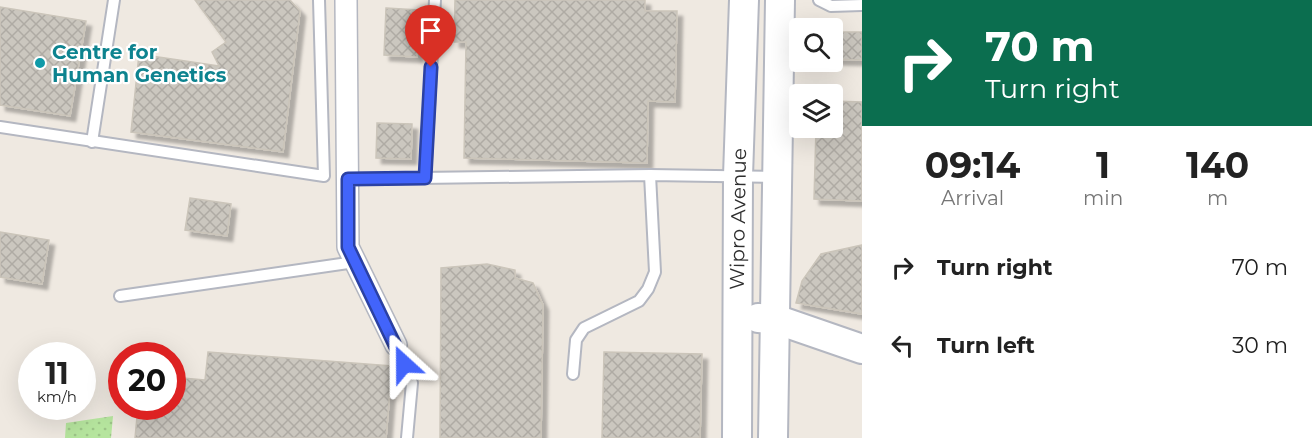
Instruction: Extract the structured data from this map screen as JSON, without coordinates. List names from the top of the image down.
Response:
{
  "streets": {
    "main road": ["Wipro Avenue"]
  },
  "places": ["Centre for Human Genetics"],
  "page": {
    "turn": ["70 m", "Turn right"],
    "eta": [
      "09:14",
      "Arrival",
      "1",
      "min",
      "140",
      "m"
    ],
    "list": [
      {
        "name": "Turn right",
        "value": "70 m"
      },
      {
        "name": "Turn left",
        "value": "30 m"
      }
    ],
    "speed": "11 km/h",
    "limit": "20"
  }
}
